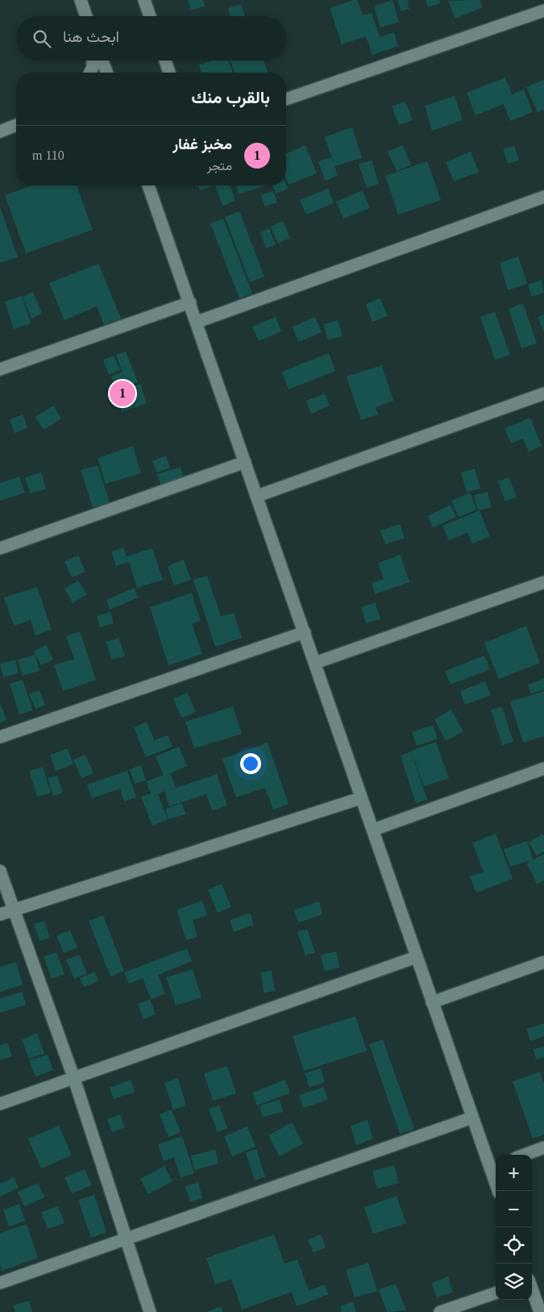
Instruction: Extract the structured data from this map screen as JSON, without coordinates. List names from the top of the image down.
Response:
{
  "page": {
    "search": "ابحث هنا",
    "heading": "بالقرب منك",
    "list": [
      {
        "mark": "1",
        "name": "مخبز غفار",
        "note": "متجر",
        "value": "110 m"
      }
    ],
    "pins": "1",
    "map_buttons": ["+", "−"]
  }
}
